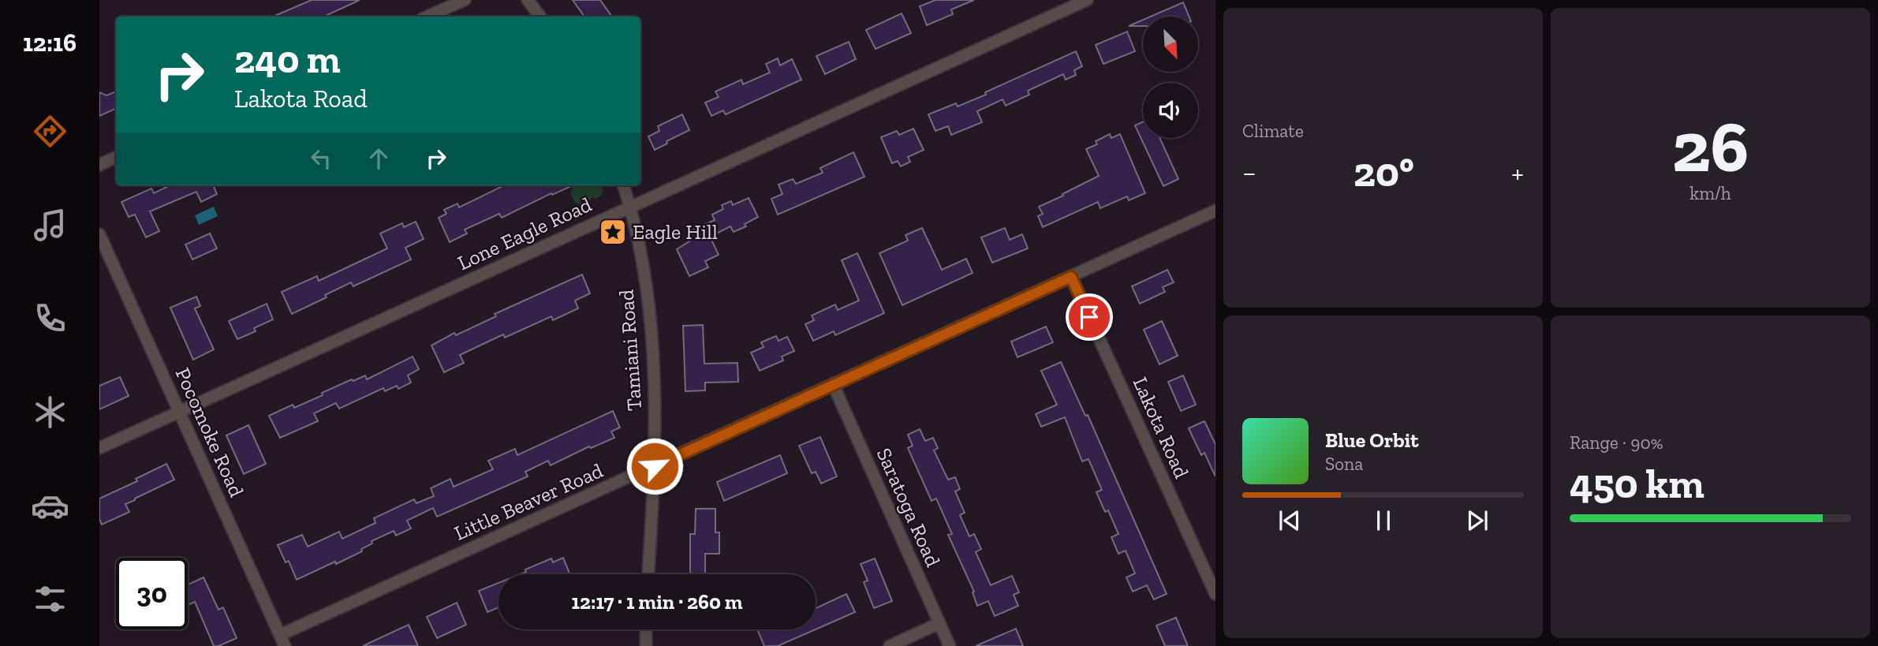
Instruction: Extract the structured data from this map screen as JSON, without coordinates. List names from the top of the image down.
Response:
{
  "streets": {
    "street": [
      "Lone Eagle Road",
      "Tamiani Road",
      "Lakota Road",
      "Pocomoke Road",
      "Little Beaver Road",
      "Saratoga Road"
    ]
  },
  "crossings": [
    ["Lone Eagle Road", "Tamiani Road"],
    ["Lone Eagle Road", "Pocomoke Road"],
    ["Tamiani Road", "Little Beaver Road"],
    ["Lakota Road", "Little Beaver Road"],
    ["Pocomoke Road", "Little Beaver Road"],
    ["Little Beaver Road", "Saratoga Road"]
  ],
  "places": {
    "place": ["Eagle Hill"]
  },
  "north": "bottom right",
  "page": {
    "tabs": "12:16",
    "tile": [
      "Climate",
      ["26", "km/h"],
      ["Range · 90%", "450 km"]
    ],
    "turn": ["240 m", "Lakota Road"],
    "heat": ["−", "20°", "+"],
    "song": ["Blue Orbit", "Sona"],
    "limit": "30",
    "trip": "12:17 · 1 min · 260 m"
  }
}
